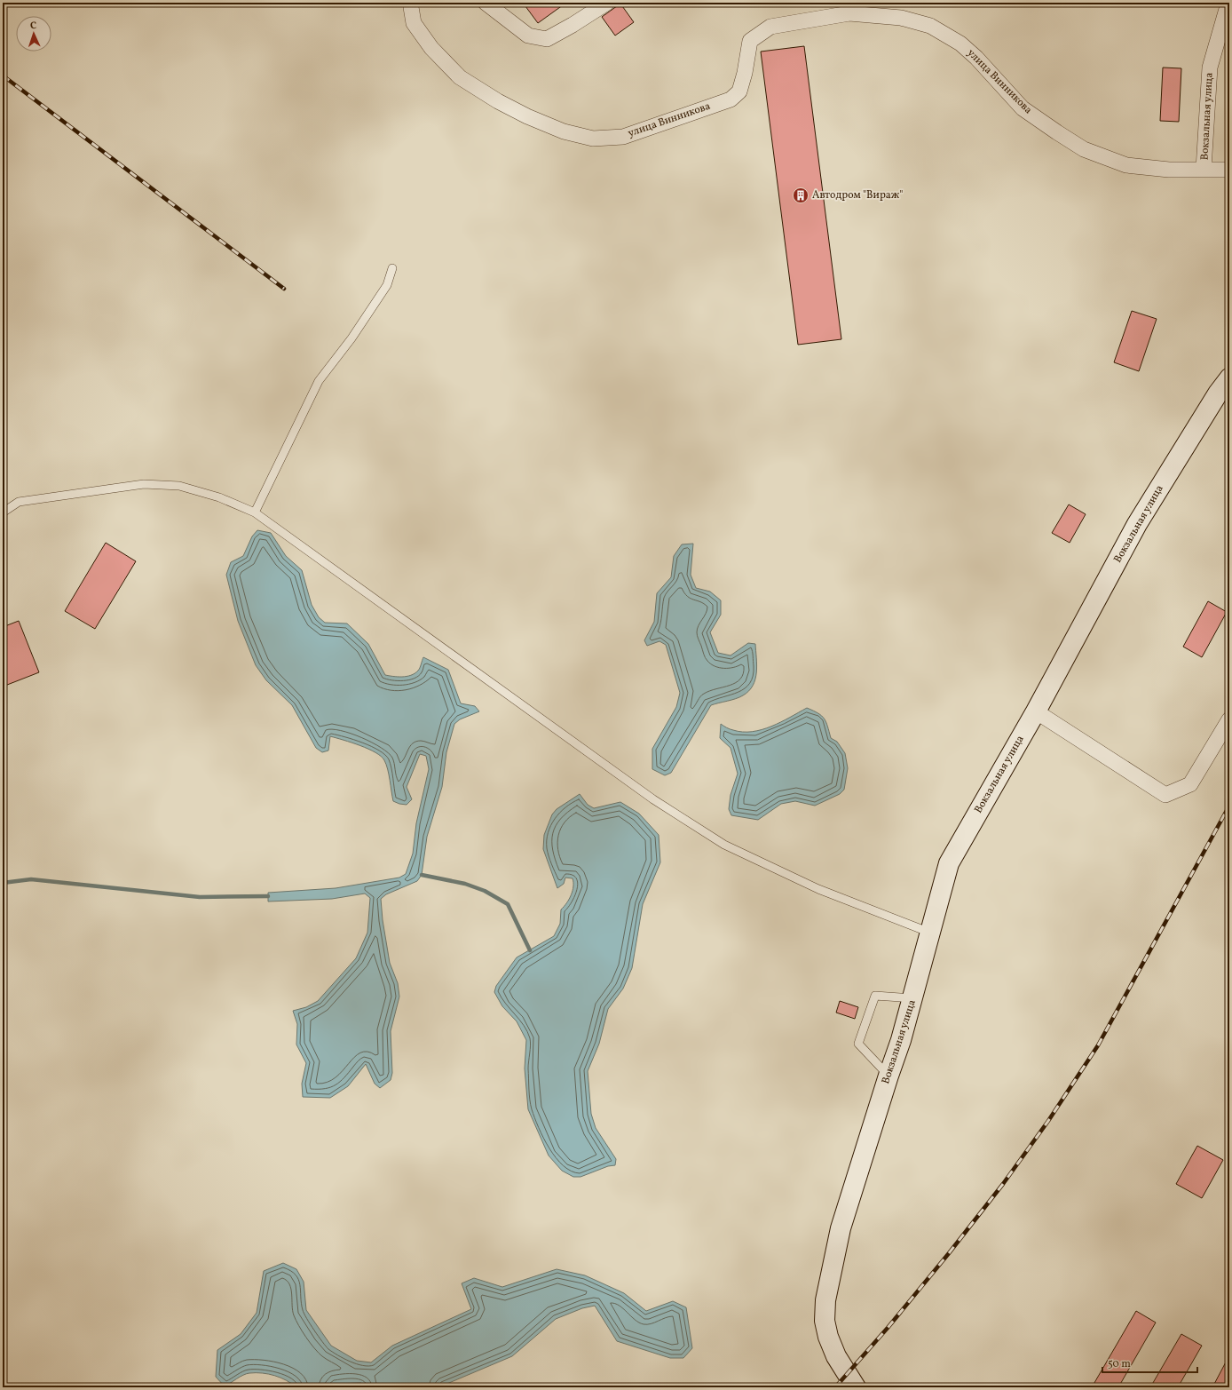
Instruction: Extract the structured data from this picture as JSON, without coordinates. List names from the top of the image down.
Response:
{
  "streets": {
    "street": ["улица Винникова", "Вокзальная улица"]
  },
  "crossings": [
    ["улица Винникова", "Вокзальная улица"]
  ],
  "places": {
    "building": ["Автодром \"Вираж\""]
  },
  "scale_bar": "50 m",
  "north": "top"
}
